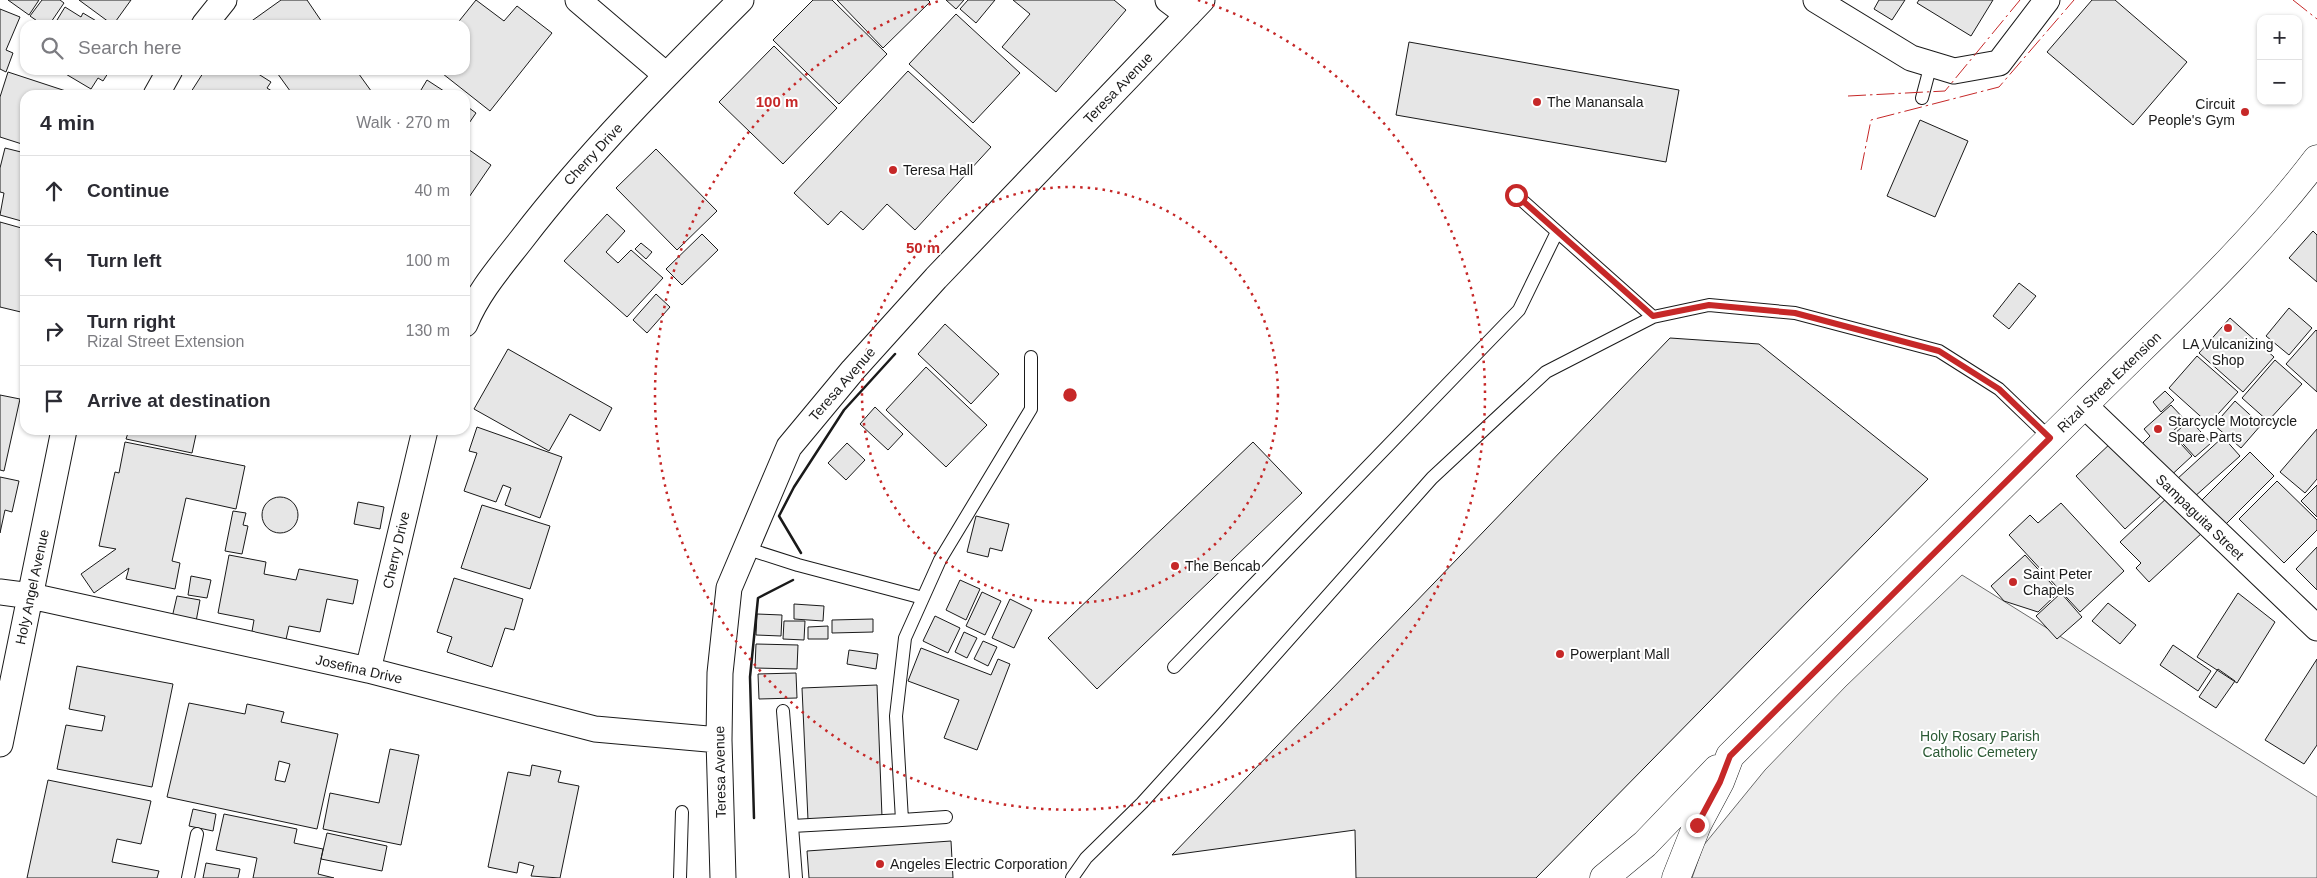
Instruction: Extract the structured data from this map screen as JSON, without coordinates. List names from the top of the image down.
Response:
{
  "streets": {
    "main road": ["Rizal Street Extension"],
    "street": [
      "Teresa Avenue",
      "Cherry Drive",
      "Sampaguita Street",
      "Holy Angel Avenue",
      "Josefina Drive"
    ]
  },
  "crossings": [
    ["Teresa Avenue", "Josefina Drive"],
    ["Cherry Drive", "Josefina Drive"],
    ["Rizal Street Extension", "Sampaguita Street"],
    ["Holy Angel Avenue", "Josefina Drive"]
  ],
  "parks": ["Holy Rosary Parish Catholic Cemetery"],
  "places": [
    "The Manansala",
    "Circuit People's Gym",
    "Teresa Hall",
    "LA Vulcanizing Shop",
    "Starcycle Motorcycle Spare Parts",
    "The Bencab",
    "Saint Peter Chapels",
    "Powerplant Mall",
    "Angeles Electric Corporation"
  ],
  "page": {
    "map_buttons": ["+", "−"],
    "search": "Search here",
    "heading": ["4 min", "Walk · 270 m"],
    "list": [
      ["Continue", "40 m"],
      ["Turn left", "100 m"],
      ["Turn right", "Rizal Street Extension", "130 m"],
      "Arrive at destination"
    ]
  },
  "rings": ["100 m", "50 m"]
}
